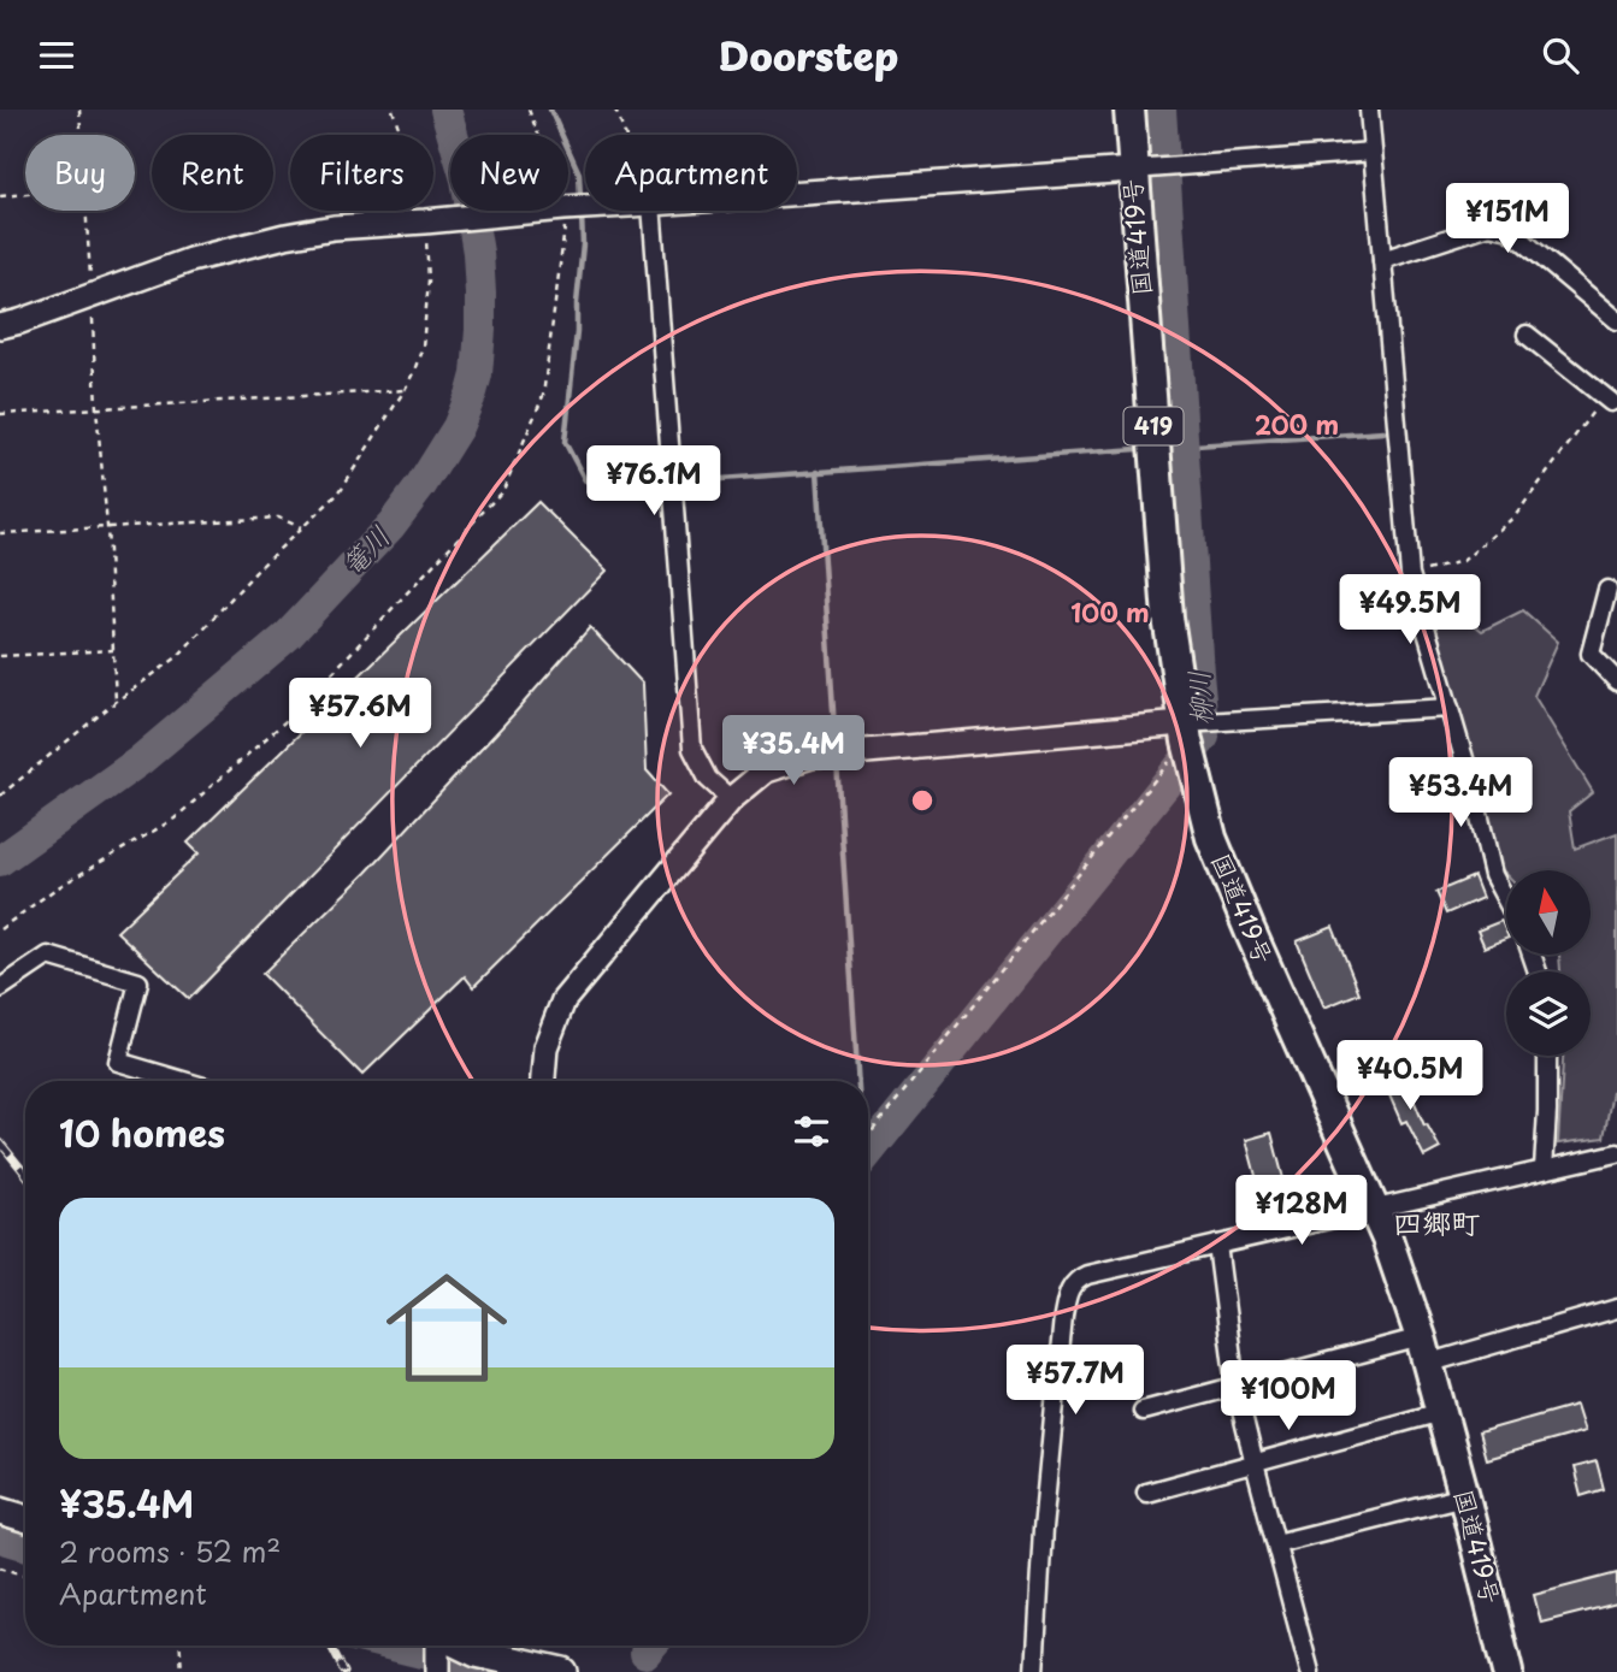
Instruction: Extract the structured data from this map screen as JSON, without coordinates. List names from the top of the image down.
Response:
{
  "streets": {
    "highway": ["国道419号", "419"]
  },
  "districts": ["四郷町"],
  "water": ["篭川", "柳川"],
  "north": "top",
  "page": {
    "header": "Doorstep",
    "chip": [
      "Buy",
      "Rent",
      "Filters",
      "New",
      "Apartment"
    ],
    "price": [
      "¥151M",
      "¥76.1M",
      "¥49.5M",
      "¥57.6M",
      "¥35.4M",
      "¥53.4M",
      "¥40.5M",
      "¥128M",
      "¥57.7M",
      "¥100M"
    ],
    "heading": "10 homes",
    "list": [
      {
        "name": "¥35.4M",
        "note": "2 rooms · 52 m² · Apartment"
      }
    ]
  },
  "rings": ["200 m", "100 m"]
}
